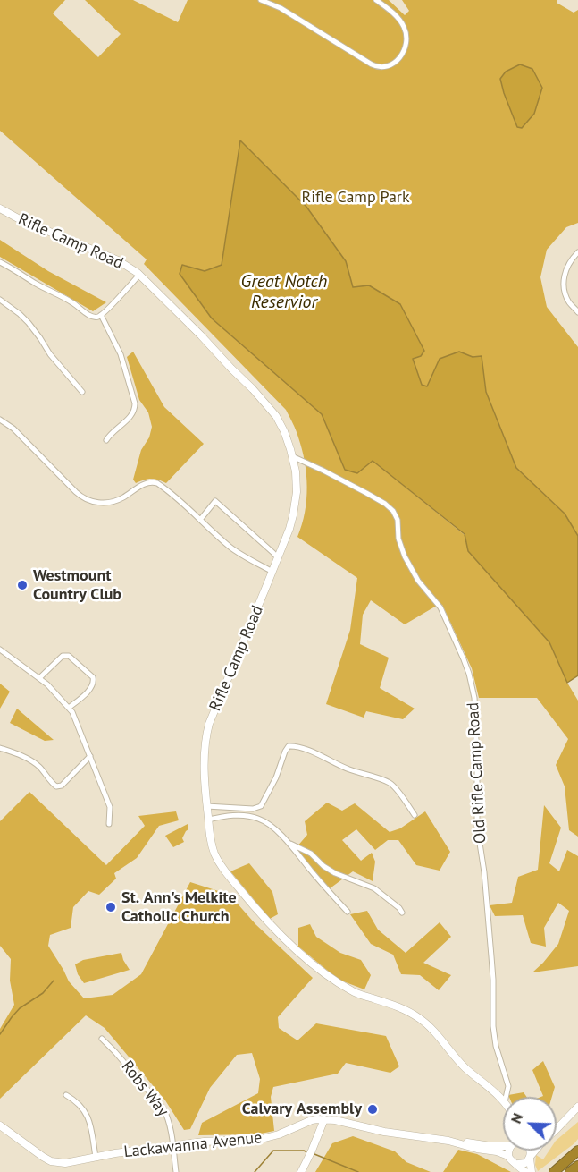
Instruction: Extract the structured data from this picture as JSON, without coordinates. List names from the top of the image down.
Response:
{
  "streets": {
    "street": [
      "Rifle Camp Road",
      "Old Rifle Camp Road",
      "Robs Way",
      "Lackawanna Avenue"
    ]
  },
  "crossings": [
    ["Rifle Camp Road", "Old Rifle Camp Road"],
    ["Robs Way", "Lackawanna Avenue"]
  ],
  "water": ["Great Notch Reservior"],
  "parks": ["Rifle Camp Park"],
  "places": ["Westmount Country Club", "St. Ann's Melkite Catholic Church", "Calvary Assembly"],
  "north": "top left"
}
